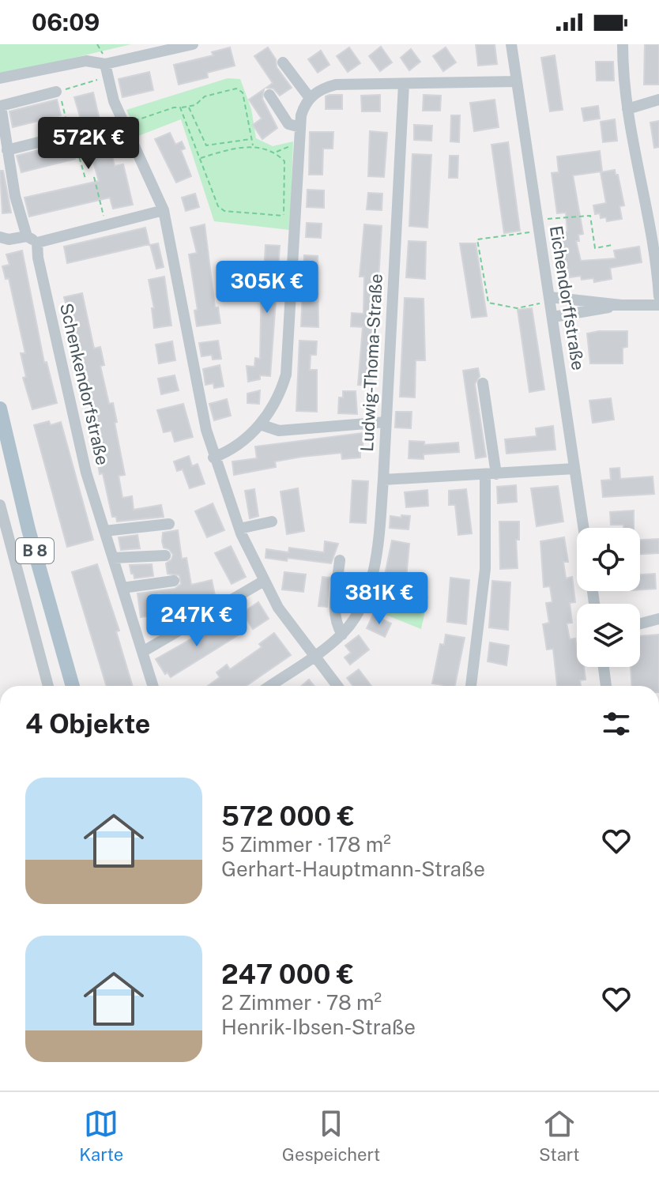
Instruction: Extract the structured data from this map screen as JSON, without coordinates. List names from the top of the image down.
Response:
{
  "streets": {
    "main road": ["B 8"],
    "street": ["Eichendorffstraße", "Ludwig-Thoma-Straße", "Schenkendorfstraße"]
  },
  "page": {
    "status": "06:09",
    "price": [
      "572K €",
      "305K €",
      "381K €",
      "247K €"
    ],
    "heading": "4 Objekte",
    "list": [
      {
        "name": "572 000 €",
        "note": "5 Zimmer · 178 m² · Gerhart-Hauptmann-Straße"
      },
      {
        "name": "247 000 €",
        "note": "2 Zimmer · 78 m² · Henrik-Ibsen-Straße"
      }
    ],
    "tabs": ["Karte", "Gespeichert", "Start"]
  }
}
